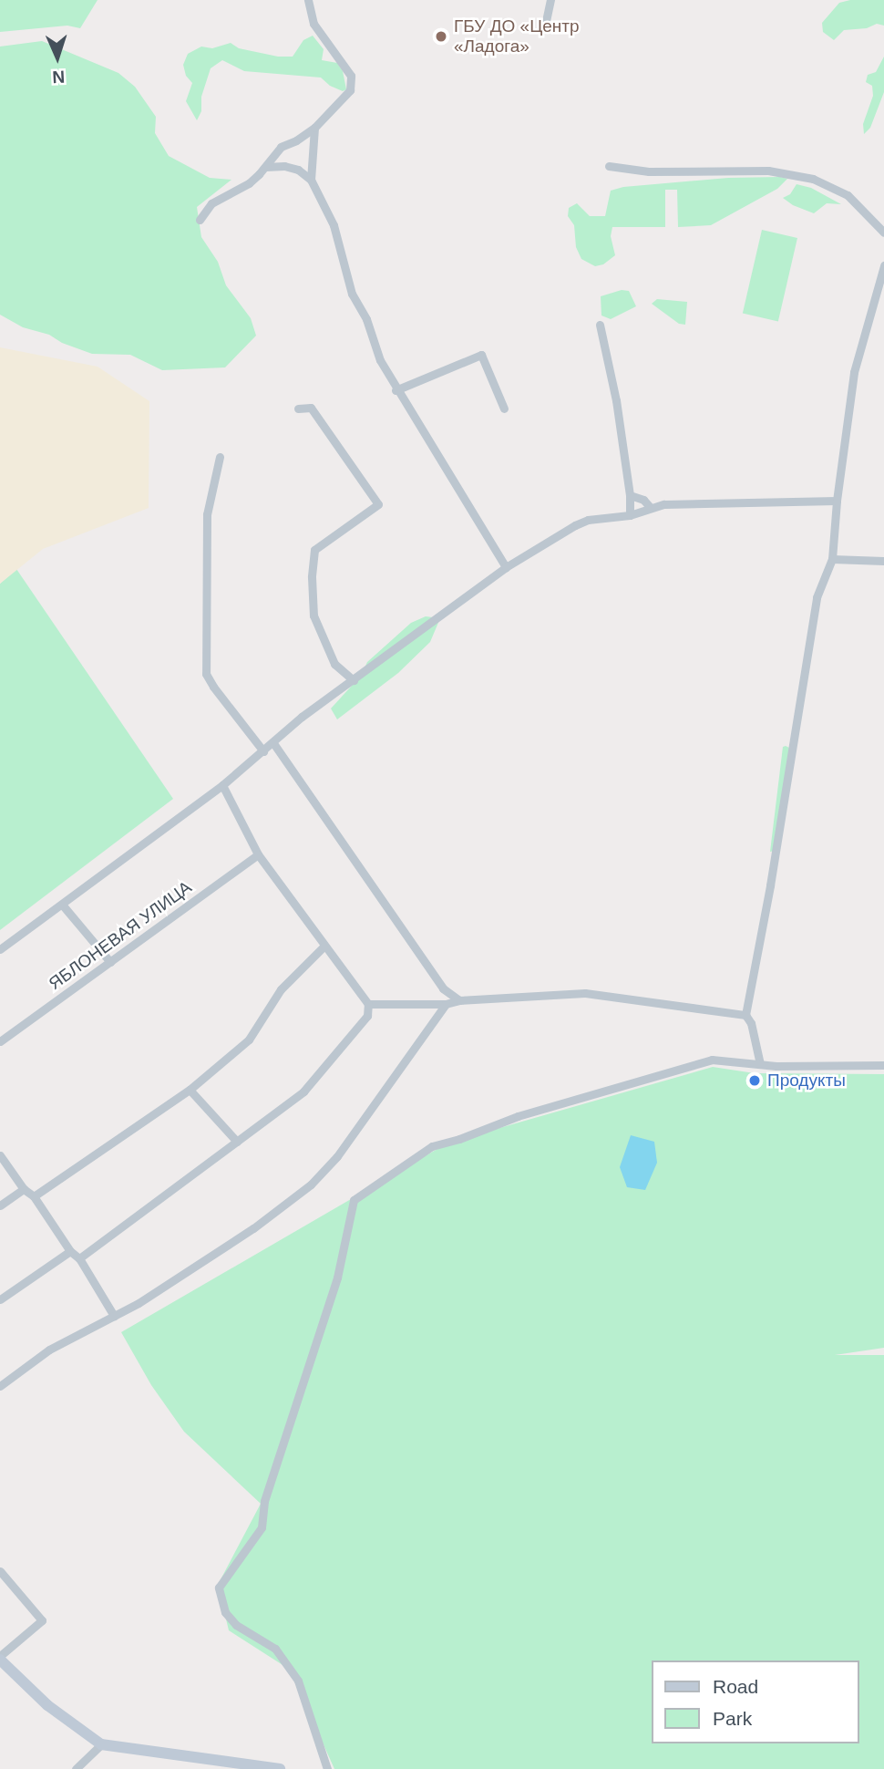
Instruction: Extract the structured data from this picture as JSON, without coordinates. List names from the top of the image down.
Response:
{
  "streets": {
    "street": ["ЯБЛОНЕВАЯ УЛИЦА"]
  },
  "places": ["ГБУ ДО «Центр «Ладога»", "Продукты"],
  "legend": ["Road", "Park"],
  "north": "bottom"
}
